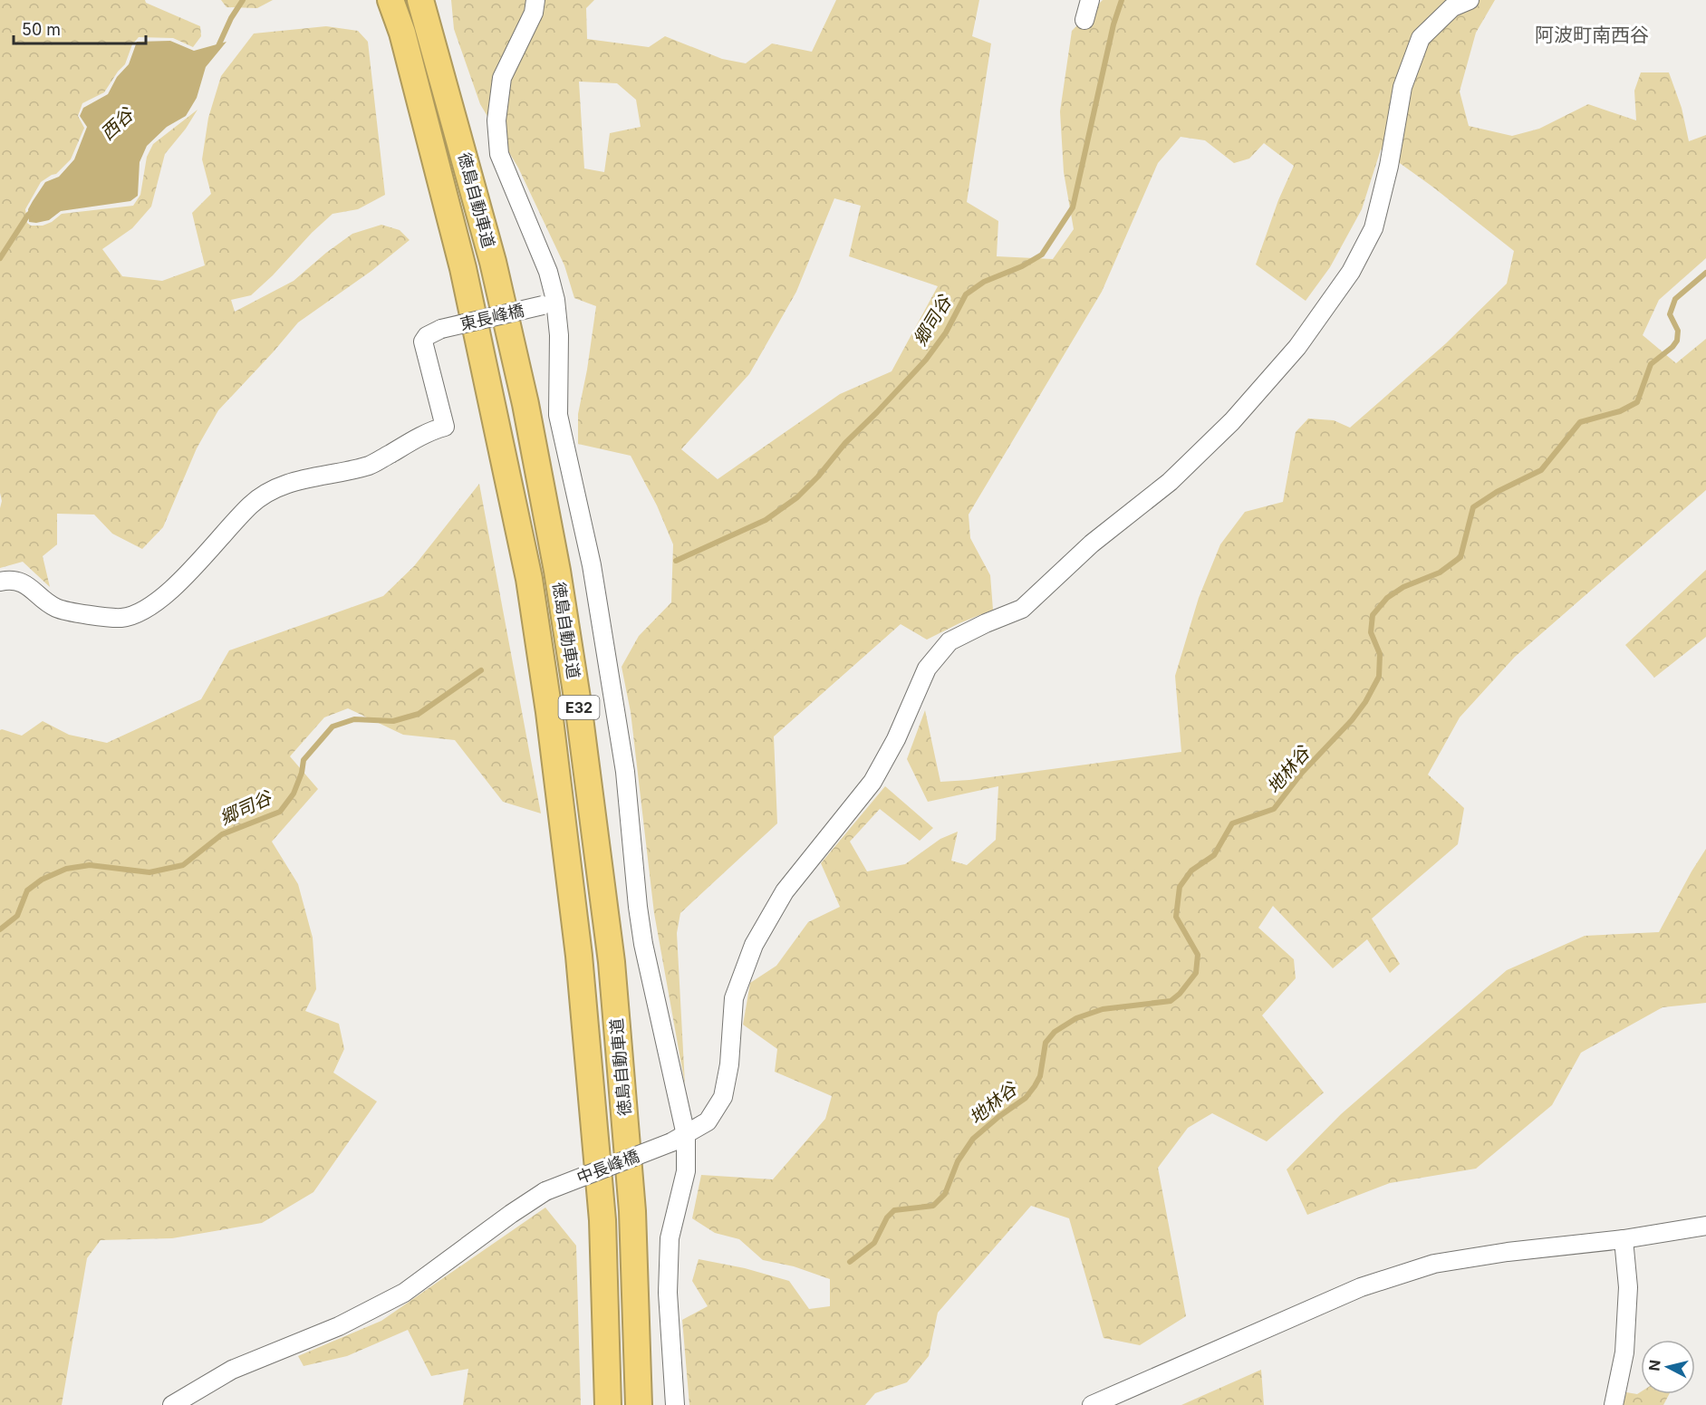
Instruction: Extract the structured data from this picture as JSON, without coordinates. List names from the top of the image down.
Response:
{
  "streets": {
    "highway": ["徳島自動車道", "E32"],
    "street": ["東長峰橋", "中長峰橋"]
  },
  "districts": ["阿波町南西谷"],
  "water": ["西谷", "郷司谷", "地林谷"],
  "scale_bar": "50 m",
  "north": "left"
}
